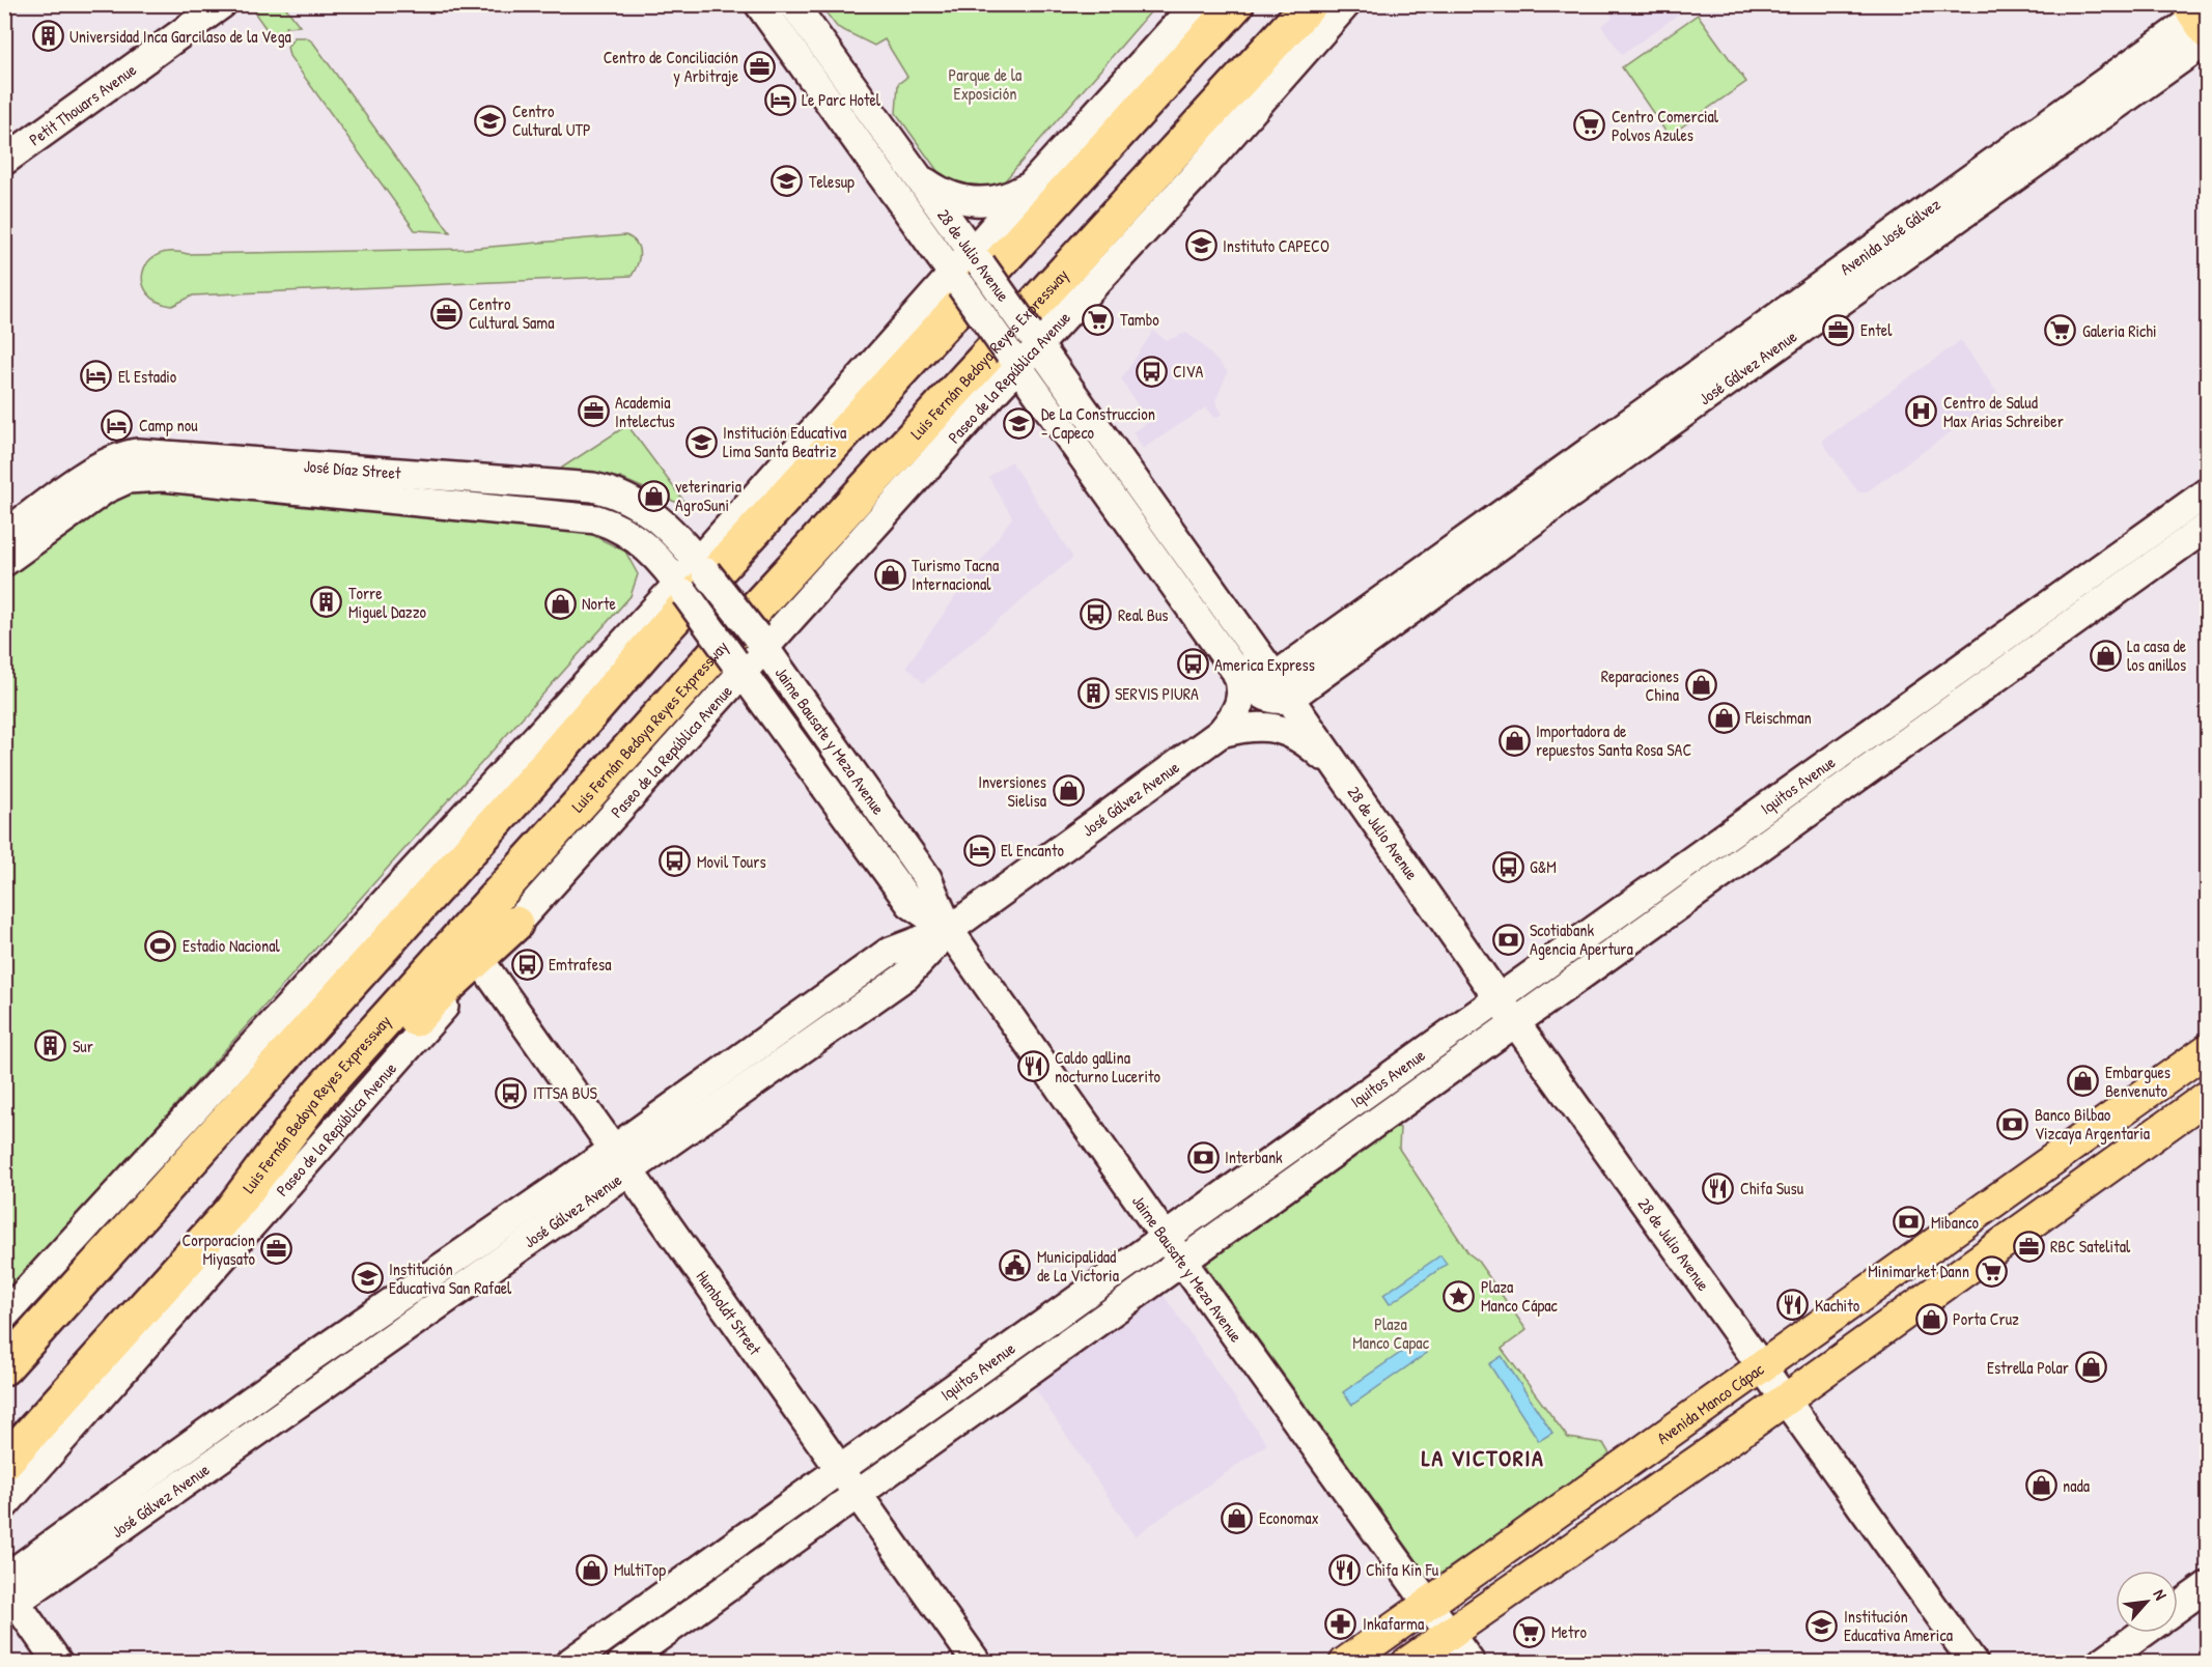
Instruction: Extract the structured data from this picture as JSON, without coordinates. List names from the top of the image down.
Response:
{
  "streets": {
    "highway": ["Luis Fernán Bedoya Reyes Expressway"],
    "main road": [
      "Petit Thouars Avenue",
      "Avenida José Gálvez",
      "28 de Julio Avenue",
      "José Gálvez Avenue",
      "Paseo de la República Avenue",
      "José Díaz Street",
      "Jaime Bausate y Meza Avenue",
      "Iquitos Avenue",
      "Humboldt Street",
      "Avenida Manco Cápac"
    ]
  },
  "crossings": [
    ["Avenida José Gálvez", "28 de Julio Avenue"],
    ["28 de Julio Avenue", "José Gálvez Avenue"],
    ["28 de Julio Avenue", "Paseo de la República Avenue"],
    ["28 de Julio Avenue", "Iquitos Avenue"],
    ["28 de Julio Avenue", "Avenida Manco Cápac"],
    ["José Gálvez Avenue", "Jaime Bausate y Meza Avenue"],
    ["José Gálvez Avenue", "Humboldt Street"],
    ["Paseo de la República Avenue", "Jaime Bausate y Meza Avenue"],
    ["Paseo de la República Avenue", "Humboldt Street"],
    ["José Díaz Street", "Jaime Bausate y Meza Avenue"],
    ["Jaime Bausate y Meza Avenue", "Iquitos Avenue"],
    ["Jaime Bausate y Meza Avenue", "Avenida Manco Cápac"],
    ["Iquitos Avenue", "Humboldt Street"]
  ],
  "districts": ["LA VICTORIA"],
  "parks": ["Parque de la Exposición", "Plaza Manco Capac"],
  "places": {
    "building": [
      "Universidad Inca Garcilaso de la Vega",
      "Torre Miguel Dazzo",
      "SERVIS PIURA",
      "Sur"
    ],
    "office": [
      "Centro de Conciliación y Arbitraje",
      "Centro Cultural Sama",
      "Entel",
      "Academia Intelectus",
      "RBC Satelital",
      "Corporacion Miyasato"
    ],
    "hotel": [
      "Le Parc Hotel",
      "El Estadio",
      "Camp nou",
      "El Encanto"
    ],
    "school or university": [
      "Centro Cultural UTP",
      "Telesup",
      "Instituto CAPECO",
      "De La Construccion - Capeco",
      "Institución Educativa Lima Santa Beatriz",
      "Institución Educativa San Rafael",
      "Institución Educativa America"
    ],
    "supermarket": [
      "Centro Comercial Polvos Azules",
      "Tambo",
      "Galeria Richi",
      "Minimarket Dann",
      "Metro"
    ],
    "bus stop": [
      "CIVA",
      "Real Bus",
      "America Express",
      "Movil Tours",
      "G&M",
      "Emtrafesa",
      "ITTSA BUS"
    ],
    "hospital": ["Centro de Salud Max Arias Schreiber"],
    "shop": [
      "veterinaria AgroSuni",
      "Turismo Tacna Internacional",
      "Norte",
      "La casa de los anillos",
      "Reparaciones China",
      "Fleischman",
      "Importadora de repuestos Santa Rosa SAC",
      "Inversiones Sielisa",
      "Embargues Benvenuto",
      "Porta Cruz",
      "Estrella Polar",
      "nada",
      "Economax",
      "MultiTop"
    ],
    "bank": [
      "Scotiabank Agencia Apertura",
      "Banco Bilbao Vizcaya Argentaria",
      "Interbank",
      "Mibanco"
    ],
    "sports": ["Estadio Nacional"],
    "restaurant": [
      "Caldo gallina nocturno Lucerito",
      "Chifa Susu",
      "Kachito",
      "Chifa Kin Fu"
    ],
    "public building": ["Municipalidad de La Victoria"],
    "place": ["Plaza Manco Cápac"],
    "pharmacy": ["Inkafarma"]
  },
  "north": "top right"
}
